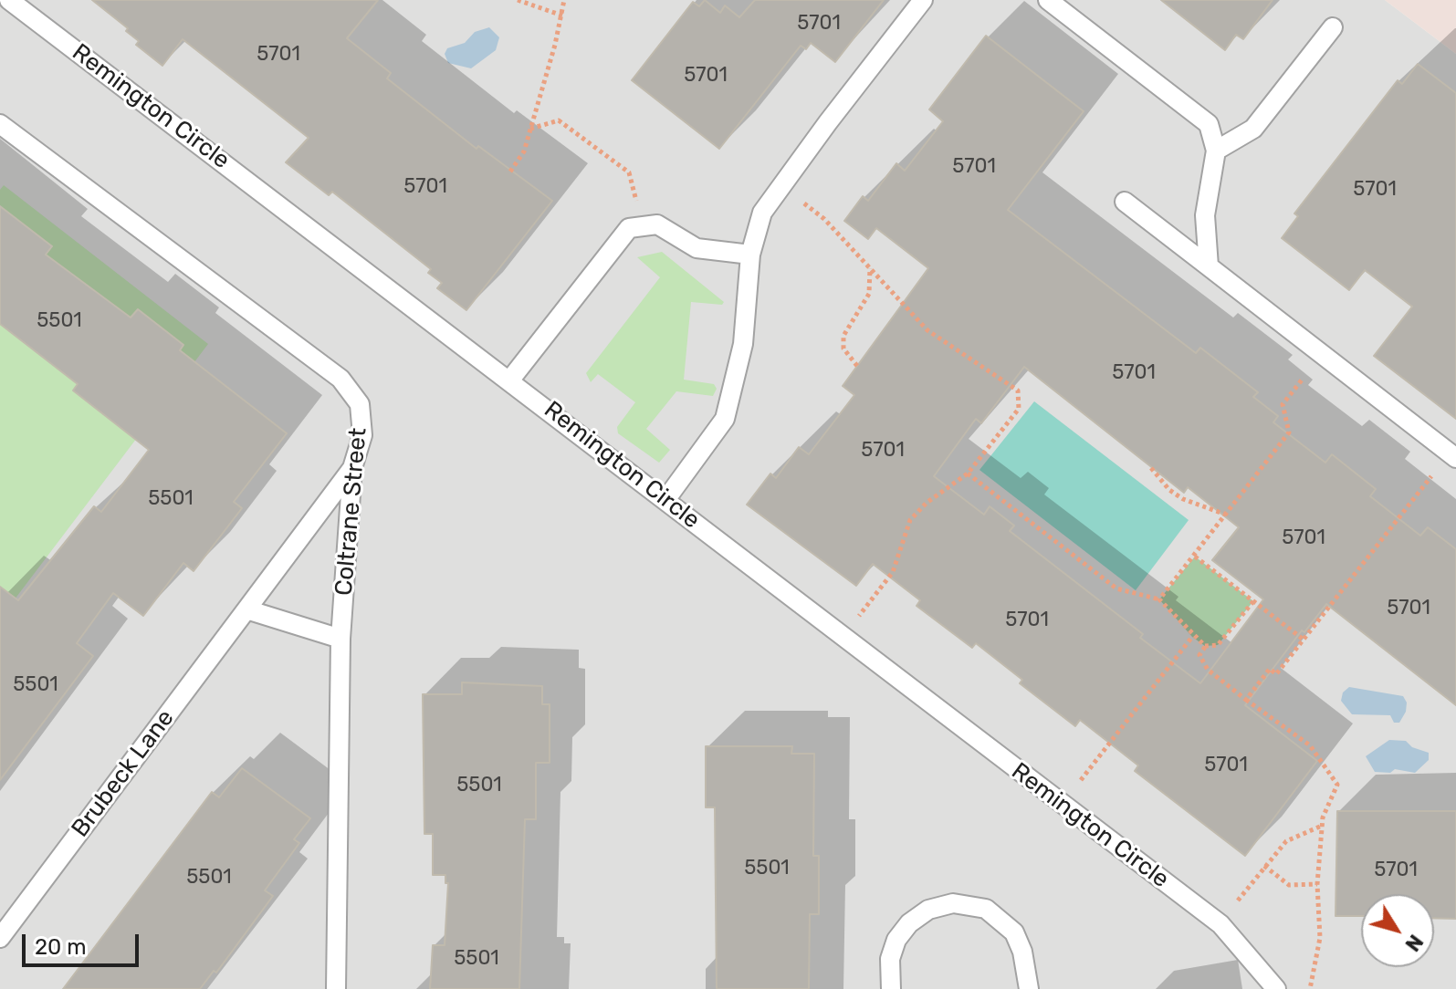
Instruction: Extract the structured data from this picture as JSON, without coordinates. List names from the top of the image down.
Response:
{
  "streets": {
    "lane": ["Remington Circle", "Coltrane Street", "Brubeck Lane"]
  },
  "crossings": [
    ["Coltrane Street", "Brubeck Lane"]
  ],
  "house_numbers": [
    "5701",
    "5701",
    "5701",
    "5701",
    "5701",
    "5701",
    "5501",
    "5701",
    "5701",
    "5501",
    "5701",
    "5701",
    "5701",
    "5501",
    "5701",
    "5501",
    "5501",
    "5701",
    "5501",
    "5501"
  ],
  "scale_bar": "20 m",
  "north": "bottom right"
}
